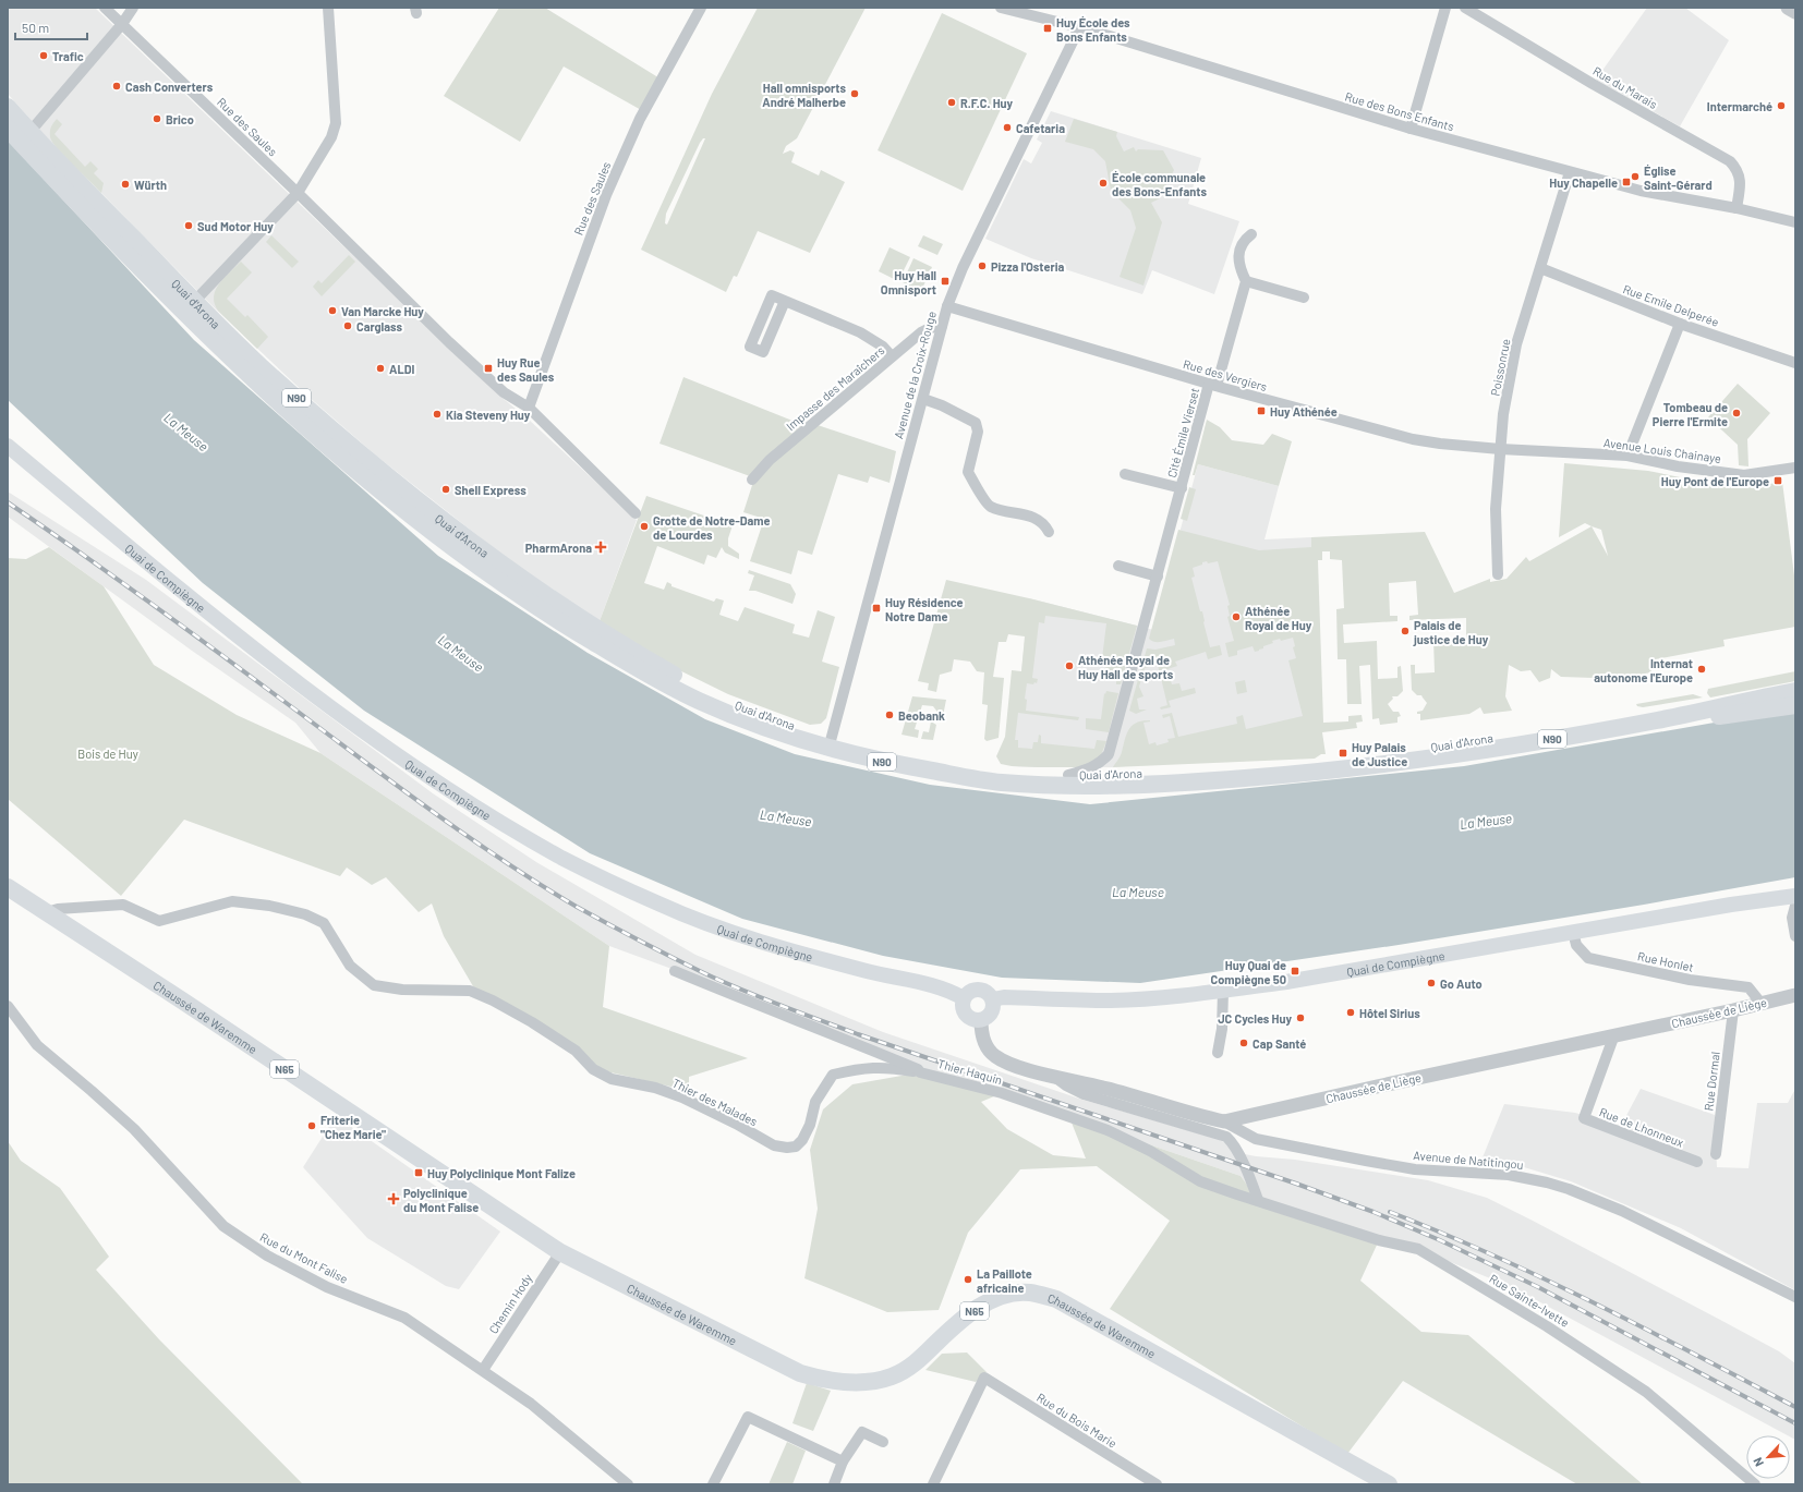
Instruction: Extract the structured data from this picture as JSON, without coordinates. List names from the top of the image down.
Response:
{
  "streets": {
    "main road": [
      "Quai d'Arona",
      "N90",
      "Quai de Compiègne",
      "Chaussée de Waremme",
      "N65"
    ],
    "street": [
      "Rue du Marais",
      "Rue des Bons Enfants",
      "Rue des Saules",
      "Rue Emile Delperée",
      "Poissonrue",
      "Avenue de la Croix-Rouge",
      "Rue des Vergiers",
      "Impasse des Maraîchers",
      "Cité Émile Vierset",
      "Avenue Louis Chainaye",
      "Rue Honlet",
      "Chaussée de Liège",
      "Thier Haquin",
      "Rue Dormal",
      "Thier des Malades",
      "Rue de Lhonneux",
      "Avenue de Natitingou",
      "Rue du Mont Falise",
      "Rue Sainte-Ivette",
      "Chemin Hody",
      "Rue du Bois Marie"
    ]
  },
  "crossings": [
    ["Rue du Marais", "Rue des Bons Enfants"],
    ["Rue des Bons Enfants", "Poissonrue"],
    ["Rue des Bons Enfants", "Avenue de la Croix-Rouge"],
    ["Quai d'Arona", "Avenue de la Croix-Rouge"],
    ["Quai d'Arona", "Cité Émile Vierset"],
    ["Rue Emile Delperée", "Poissonrue"],
    ["Poissonrue", "Rue des Vergiers"],
    ["Poissonrue", "Avenue Louis Chainaye"],
    ["Avenue de la Croix-Rouge", "Rue des Vergiers"],
    ["Avenue de la Croix-Rouge", "Impasse des Maraîchers"],
    ["Rue des Vergiers", "Cité Émile Vierset"],
    ["Rue des Vergiers", "Avenue Louis Chainaye"],
    ["Quai de Compiègne", "Rue Honlet"],
    ["Quai de Compiègne", "Chaussée de Liège"],
    ["Rue Honlet", "Chaussée de Liège"],
    ["Chaussée de Liège", "Rue Dormal"],
    ["Chaussée de Liège", "Rue de Lhonneux"],
    ["Chaussée de Liège", "Avenue de Natitingou"],
    ["Chaussée de Waremme", "Thier des Malades"],
    ["Chaussée de Waremme", "Chemin Hody"],
    ["Thier Haquin", "Thier des Malades"],
    ["Thier Haquin", "Rue Sainte-Ivette"],
    ["Rue du Mont Falise", "Chemin Hody"]
  ],
  "water": ["La Meuse"],
  "parks": ["Bois de Huy"],
  "places": {
    "transit": [
      "Huy École des Bons Enfants",
      "Huy Chapelle",
      "Huy Hall Omnisport",
      "Huy Rue des Saules",
      "Huy Athénée",
      "Huy Pont de l'Europe",
      "Huy Résidence Notre Dame",
      "Huy Palais de Justice",
      "Huy Quai de Compiègne 50",
      "Huy Polyclinique Mont Falize"
    ],
    "other": [
      "Trafic",
      "Cash Converters",
      "Hall omnisports André Malherbe",
      "R.F.C. Huy",
      "Intermarché",
      "Brico",
      "Cafetaria",
      "Église Saint-Gérard",
      "École communale des Bons-Enfants",
      "Würth",
      "Sud Motor Huy",
      "Pizza l'Osteria",
      "Van Marcke Huy",
      "Carglass",
      "ALDI",
      "Tombeau de Pierre l'Ermite",
      "Kia Steveny Huy",
      "Shell Express",
      "Grotte de Notre-Dame de Lourdes",
      "Athénée Royal de Huy",
      "Palais de justice de Huy",
      "Athénée Royal de Huy Hall de sports",
      "Internat autonome l'Europe",
      "Beobank",
      "Go Auto",
      "Hôtel Sirius",
      "JC Cycles Huy",
      "Cap Santé",
      "Friterie \"Chez Marie\"",
      "La Paillote africaine"
    ],
    "health": ["PharmArona", "Polyclinique du Mont Falise"]
  },
  "scale_bar": "50 m",
  "north": "bottom left"
}
